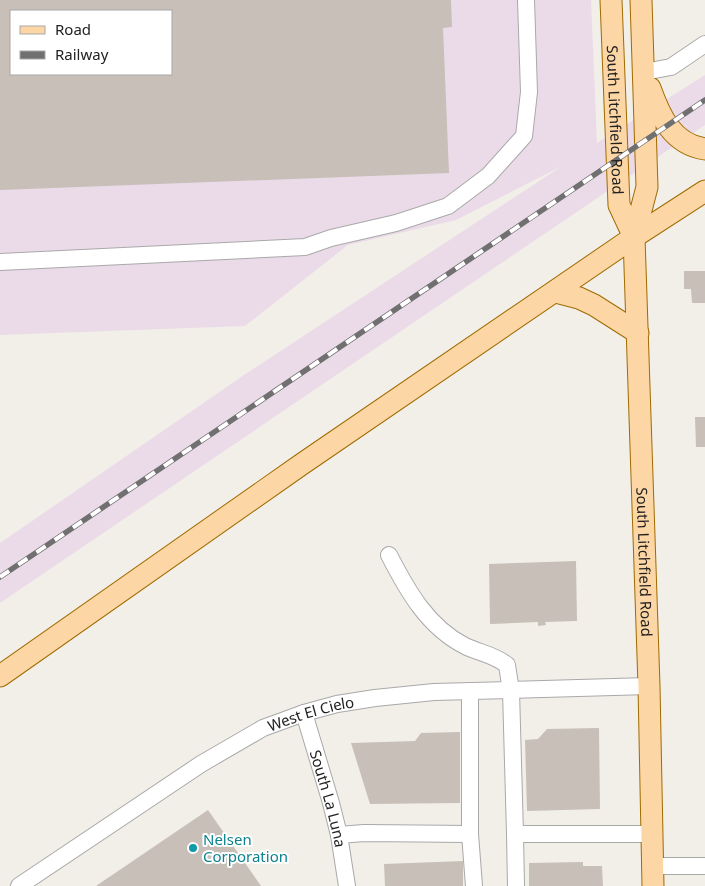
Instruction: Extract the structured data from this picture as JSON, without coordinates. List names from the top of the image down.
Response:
{
  "streets": {
    "main road": ["South Litchfield Road"],
    "street": ["West El Cielo", "South La Luna"]
  },
  "crossings": [
    ["South Litchfield Road", "West El Cielo"],
    ["West El Cielo", "South La Luna"]
  ],
  "places": ["Nelsen Corporation"],
  "legend": ["Road", "Railway"]
}
